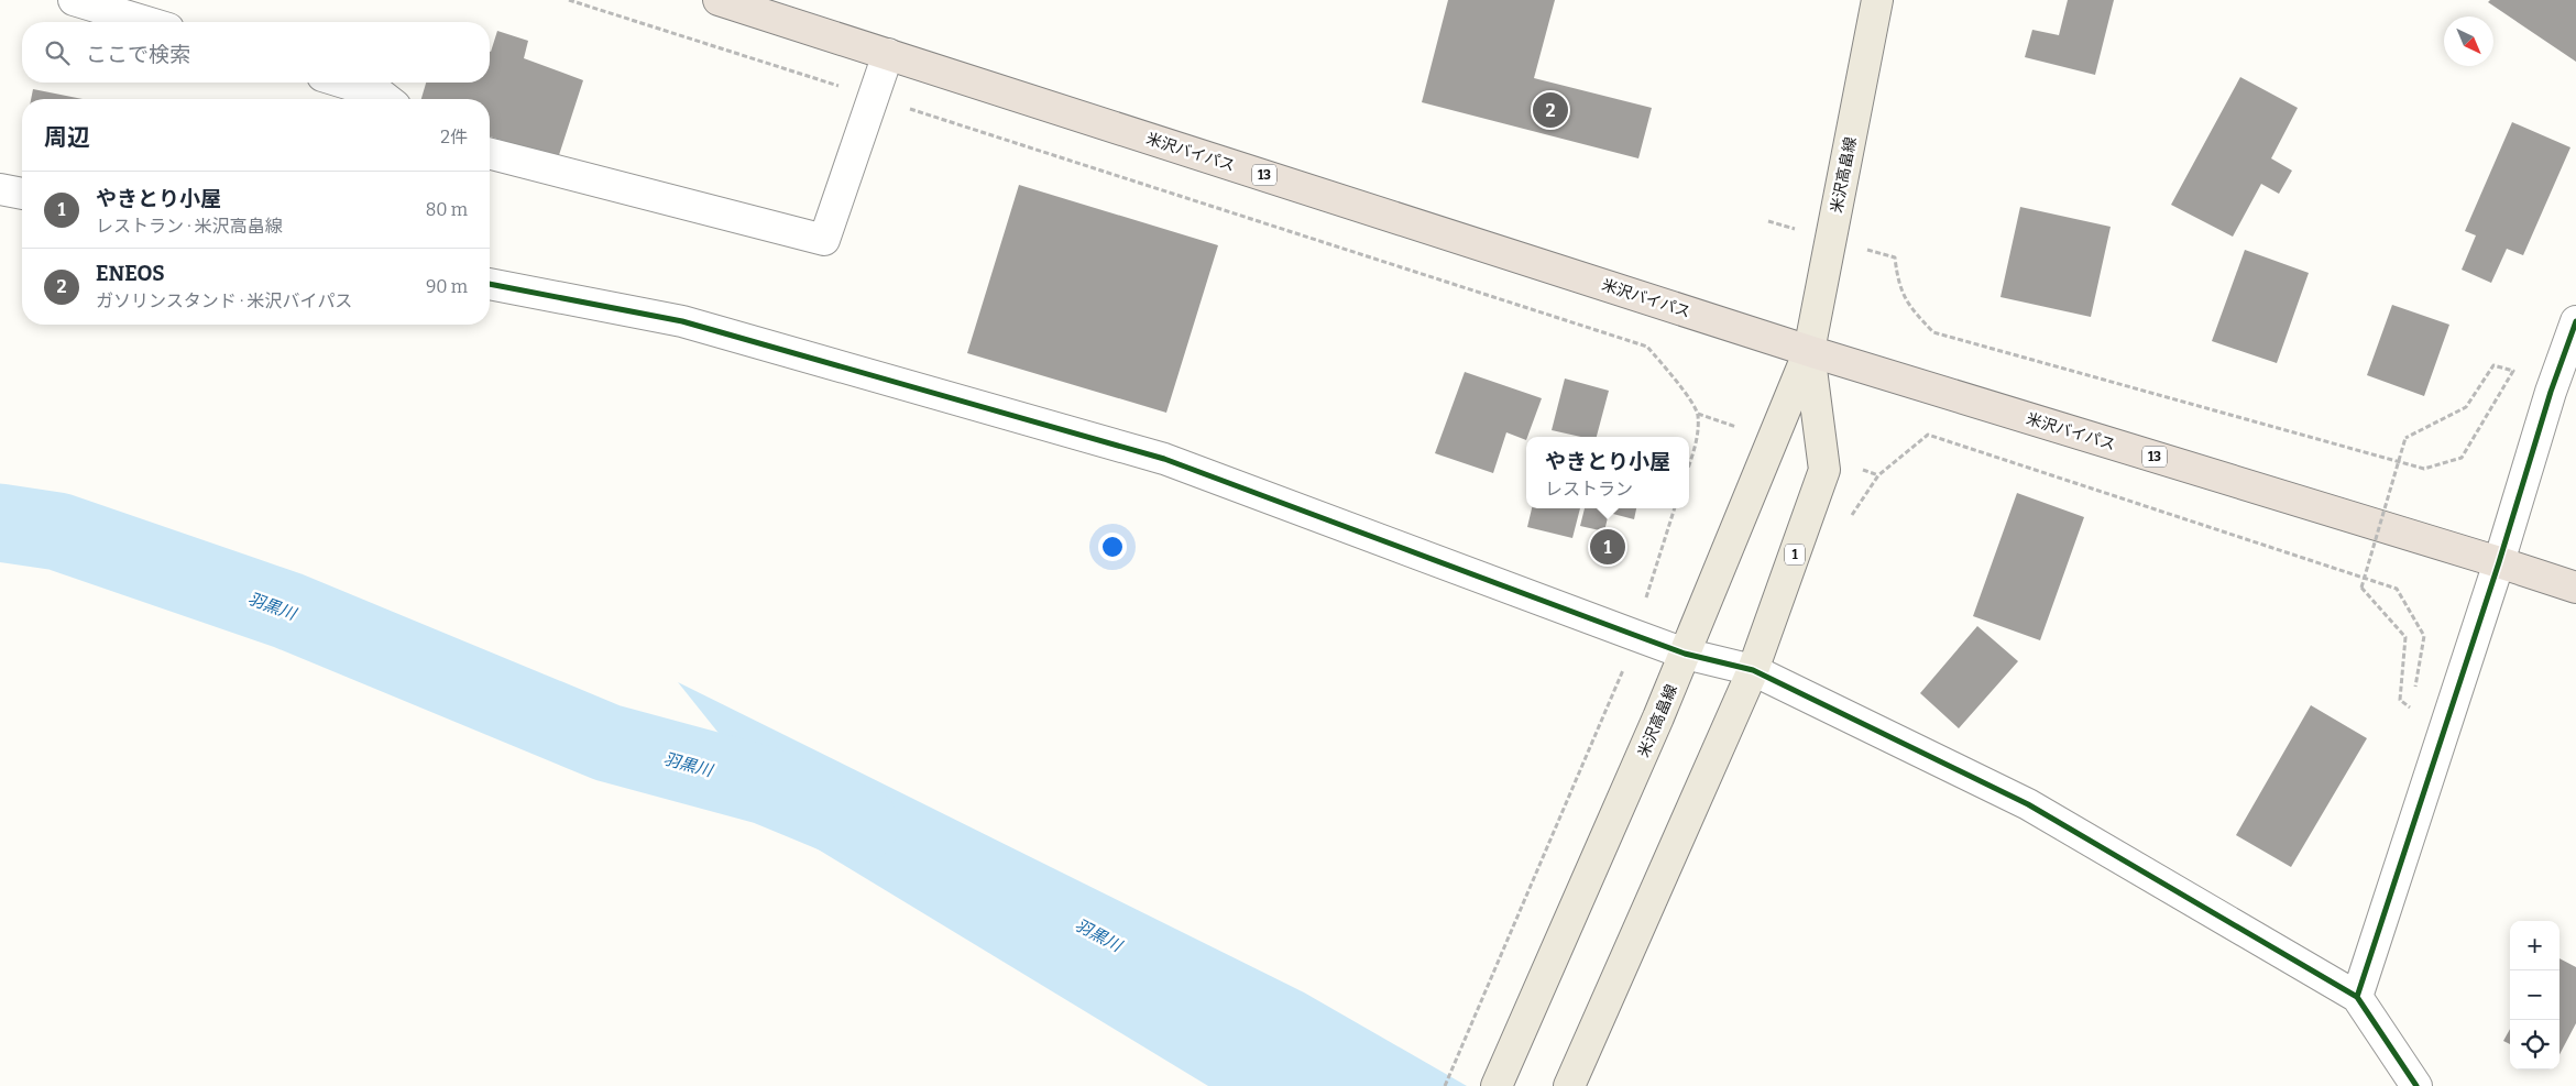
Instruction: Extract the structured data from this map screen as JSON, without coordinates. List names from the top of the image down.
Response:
{
  "streets": {
    "highway": ["米沢バイパス", "13"],
    "main road": ["米沢高畠線", "1"]
  },
  "crossings": [
    ["米沢バイパス", "米沢高畠線"]
  ],
  "water": ["羽黒川"],
  "north": "bottom right",
  "page": {
    "search": "ここで検索",
    "pins": ["2", "1"],
    "heading": ["周辺", "2件"],
    "list": [
      {
        "mark": "1",
        "name": "やきとり小屋",
        "note": "レストラン · 米沢高畠線",
        "value": "80 m"
      },
      {
        "mark": "2",
        "name": "ENEOS",
        "note": "ガソリンスタンド · 米沢バイパス",
        "value": "90 m"
      }
    ],
    "popup": ["やきとり小屋", "レストラン"],
    "map_buttons": ["+", "−"]
  }
}
